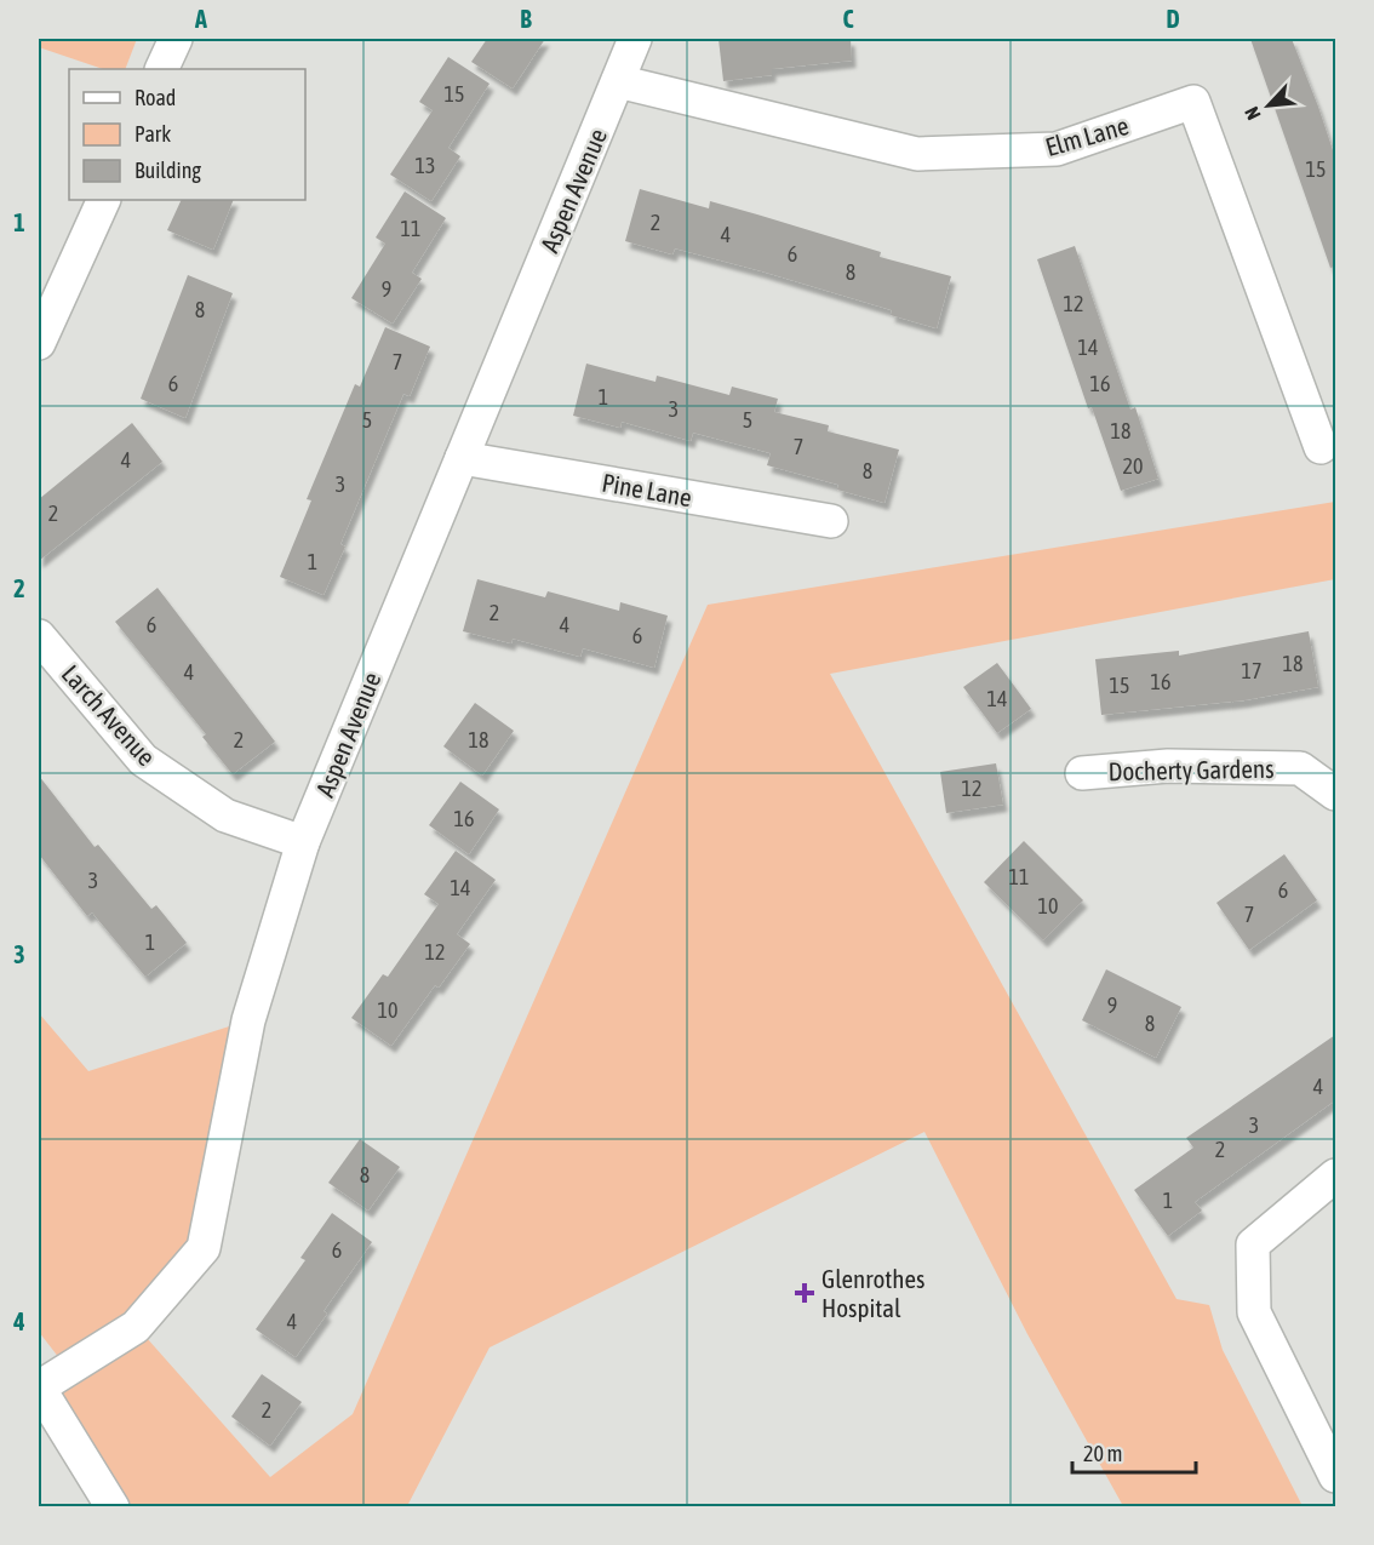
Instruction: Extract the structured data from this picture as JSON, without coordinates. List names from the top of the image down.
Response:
{
  "streets": {
    "street": [
      "Elm Lane",
      "Aspen Avenue",
      "Pine Lane",
      "Larch Avenue",
      "Docherty Gardens"
    ]
  },
  "crossings": [
    ["Elm Lane", "Aspen Avenue"],
    ["Aspen Avenue", "Pine Lane"],
    ["Aspen Avenue", "Larch Avenue"]
  ],
  "places": {
    "health": ["Glenrothes Hospital"]
  },
  "house_numbers": [
    "15",
    "13",
    "15",
    "2",
    "11",
    "4",
    "6",
    "8",
    "9",
    "12",
    "8",
    "14",
    "7",
    "6",
    "16",
    "1",
    "3",
    "5",
    "5",
    "18",
    "7",
    "4",
    "20",
    "8",
    "3",
    "2",
    "1",
    "2",
    "6",
    "4",
    "6",
    "18",
    "17",
    "4",
    "16",
    "15",
    "14",
    "2",
    "18",
    "12",
    "16",
    "11",
    "3",
    "14",
    "6",
    "10",
    "7",
    "1",
    "12",
    "9",
    "10",
    "8",
    "4",
    "3",
    "2",
    "8",
    "1",
    "6",
    "4",
    "2"
  ],
  "legend": ["Road", "Park", "Building"],
  "scale_bar": "20 m",
  "north": "bottom left",
  "grid": {
    "columns": [
      "A",
      "B",
      "C",
      "D"
    ],
    "rows": [
      "1",
      "2",
      "3",
      "4"
    ]
  }
}
